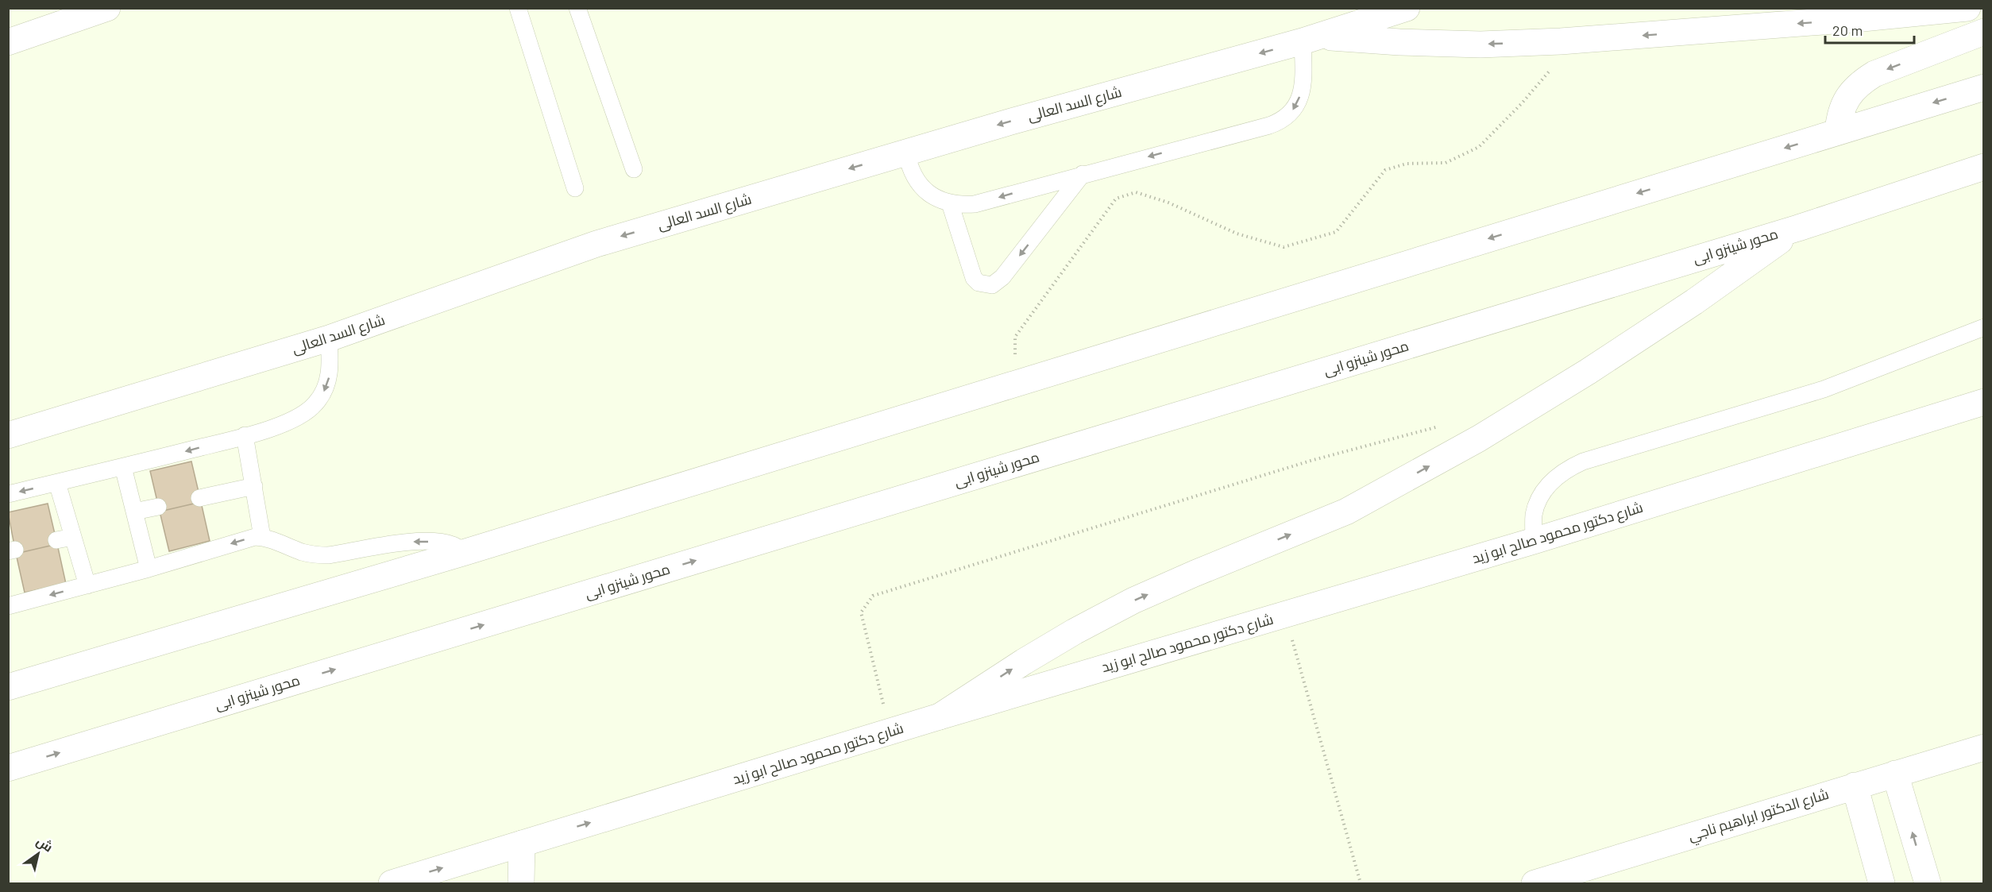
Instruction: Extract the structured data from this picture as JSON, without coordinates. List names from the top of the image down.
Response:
{
  "streets": {
    "main road": [
      "شارع السد العالى",
      "محور شينزو ابى",
      "شارع دكتور محمود صالح ابو زيد",
      "شارع الدكتور ابراهيم ناجي"
    ]
  },
  "one_way": ["شارع السد العالى"],
  "scale_bar": "20 m",
  "north": "top right"
}
